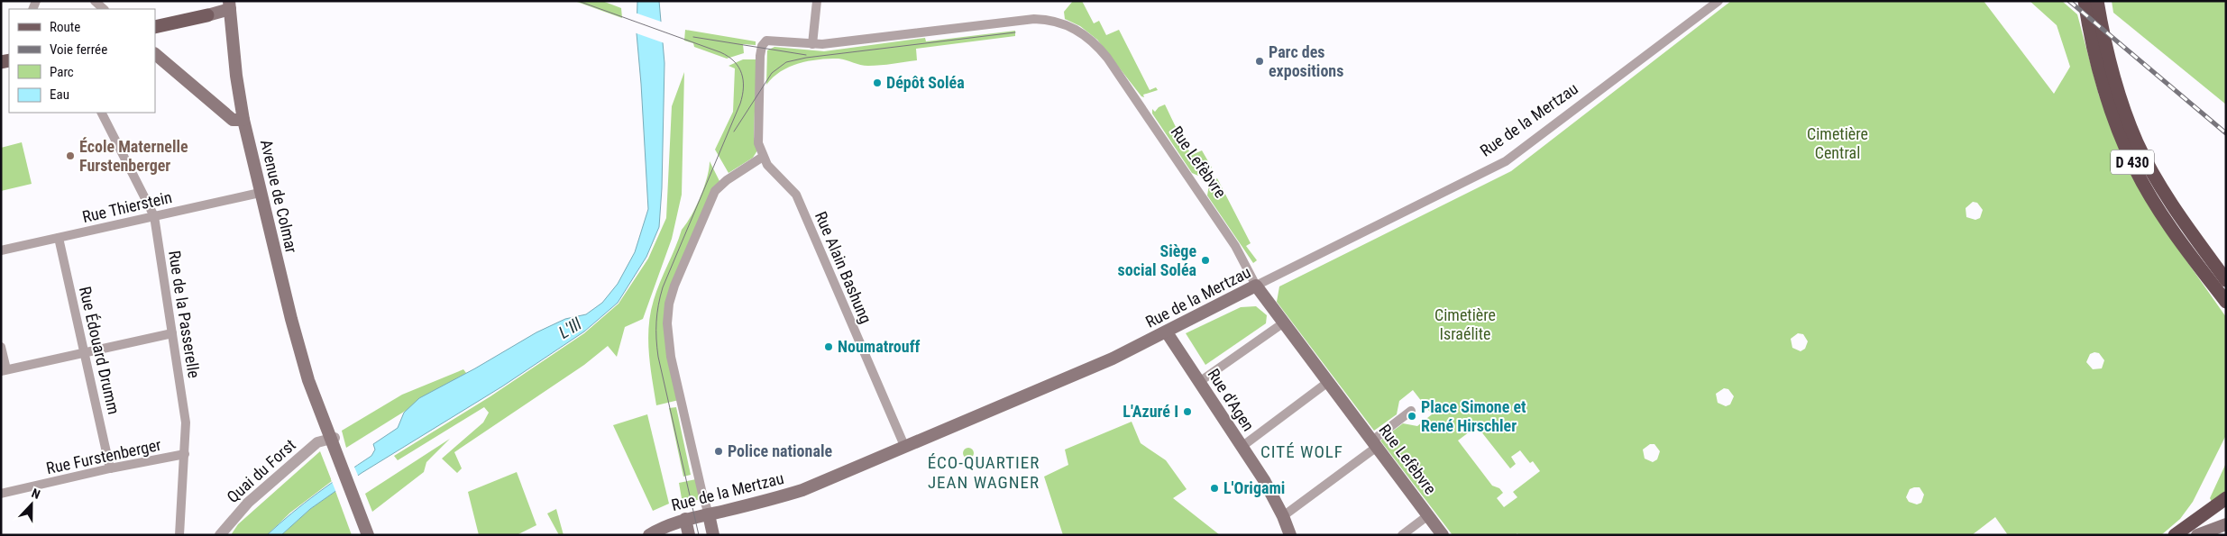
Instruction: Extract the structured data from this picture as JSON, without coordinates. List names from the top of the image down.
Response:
{
  "streets": {
    "highway": ["D 430"],
    "main road": [
      "Rue de la Mertzau",
      "Rue Lefèbvre",
      "Avenue de Colmar",
      "Rue d'Agen"
    ],
    "street": [
      "Rue Thierstein",
      "Rue Alain Bashung",
      "Rue de la Passerelle",
      "Rue Édouard Drumm",
      "Rue Furstenberger",
      "Quai du Forst"
    ]
  },
  "crossings": [
    ["Rue de la Mertzau", "Rue Lefèbvre"],
    ["Rue de la Mertzau", "Rue Alain Bashung"],
    ["Rue de la Mertzau", "Rue d'Agen"],
    ["Rue Lefèbvre", "Rue Alain Bashung"],
    ["Avenue de Colmar", "Rue Thierstein"],
    ["Avenue de Colmar", "Quai du Forst"],
    ["Rue Thierstein", "Rue de la Passerelle"],
    ["Rue Thierstein", "Rue Édouard Drumm"],
    ["Rue de la Passerelle", "Rue Furstenberger"],
    ["Rue Édouard Drumm", "Rue Furstenberger"]
  ],
  "districts": ["CITÉ WOLF", "ÉCO-QUARTIER JEAN WAGNER"],
  "water": ["L'Ill"],
  "parks": ["Cimetière Central", "Cimetière Israélite"],
  "places": [
    "Parc des expositions",
    "Dépôt Soléa",
    "École Maternelle Furstenberger",
    "Siège social Soléa",
    "Noumatrouff",
    "L'Azuré I",
    "Place Simone et René Hirschler",
    "Police nationale",
    "L'Origami"
  ],
  "legend": [
    "Route",
    "Voie ferrée",
    "Parc",
    "Eau"
  ],
  "north": "top"
}
